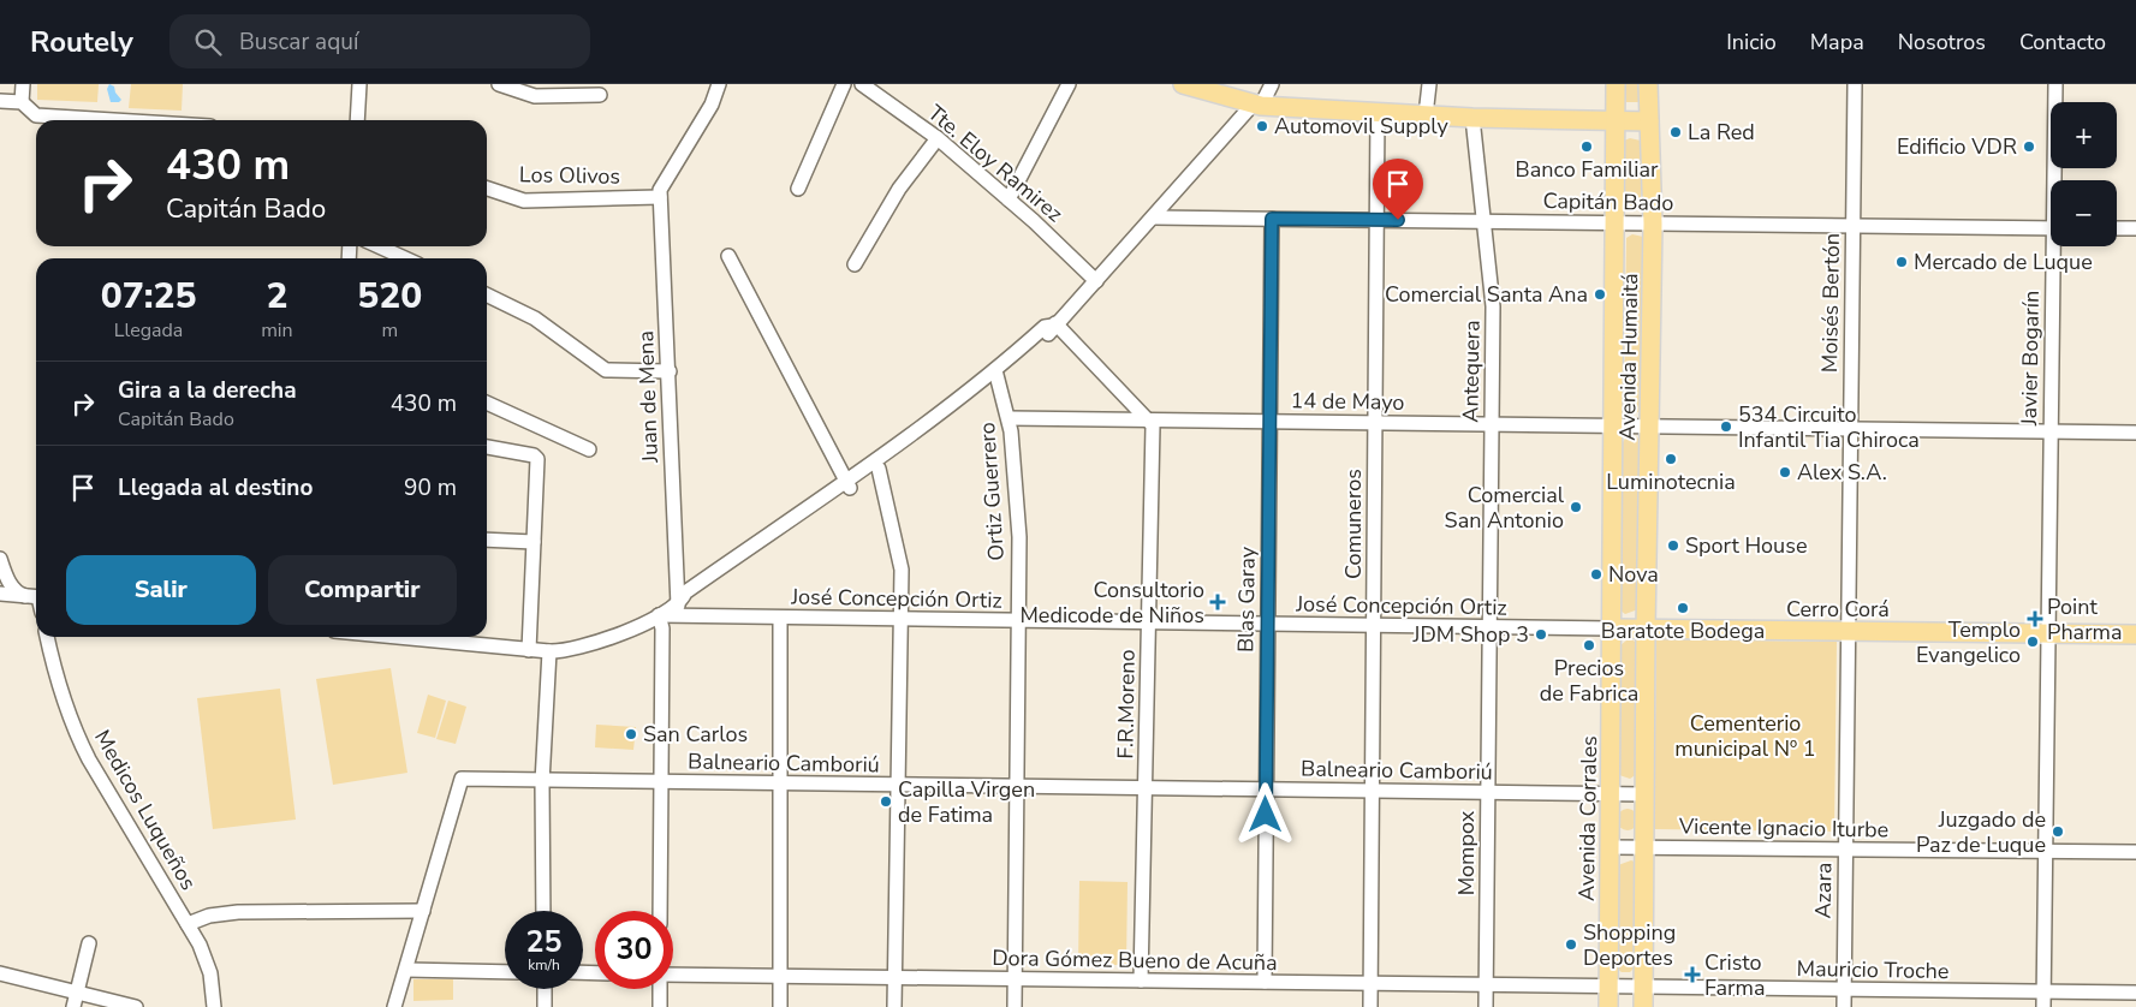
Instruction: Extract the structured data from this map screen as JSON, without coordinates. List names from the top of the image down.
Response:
{
  "streets": {
    "main road": ["Avenida Humaitá", "Cerro Corá", "Avenida Corrales"],
    "street": [
      "Tte. Eloy Ramirez",
      "Los Olivos",
      "Capitán Bado",
      "Moisés Bertón",
      "Javier Bogarín",
      "Antequera",
      "Juan de Mena",
      "14 de Mayo",
      "Ortiz Guerrero",
      "Comuneros",
      "José Concepción Ortiz",
      "Blas Garay",
      "F.R.Moreno",
      "Balneario Camboriú",
      "Medicos Luqueños",
      "Vicente Ignacio Iturbe",
      "Mompox",
      "Azara",
      "Dora Gómez Bueno de Acuña",
      "Mauricio Troche"
    ]
  },
  "crossings": [
    ["Los Olivos", "Juan de Mena"],
    ["Capitán Bado", "Moisés Bertón"],
    ["Capitán Bado", "Avenida Humaitá"],
    ["Capitán Bado", "Antequera"],
    ["Capitán Bado", "Comuneros"],
    ["Capitán Bado", "Blas Garay"],
    ["Moisés Bertón", "14 de Mayo"],
    ["Moisés Bertón", "Cerro Corá"],
    ["Moisés Bertón", "Azara"],
    ["Avenida Humaitá", "14 de Mayo"],
    ["Avenida Humaitá", "José Concepción Ortiz"],
    ["Avenida Humaitá", "Cerro Corá"],
    ["Avenida Humaitá", "Avenida Corrales"],
    ["Javier Bogarín", "14 de Mayo"],
    ["Javier Bogarín", "Cerro Corá"],
    ["Javier Bogarín", "Vicente Ignacio Iturbe"],
    ["Javier Bogarín", "Mauricio Troche"],
    ["Antequera", "14 de Mayo"],
    ["Antequera", "José Concepción Ortiz"],
    ["Antequera", "Mompox"],
    ["14 de Mayo", "Ortiz Guerrero"],
    ["14 de Mayo", "Comuneros"],
    ["14 de Mayo", "Blas Garay"],
    ["14 de Mayo", "F.R.Moreno"],
    ["Ortiz Guerrero", "José Concepción Ortiz"],
    ["Ortiz Guerrero", "Balneario Camboriú"],
    ["Ortiz Guerrero", "Dora Gómez Bueno de Acuña"],
    ["Comuneros", "José Concepción Ortiz"],
    ["Comuneros", "Balneario Camboriú"],
    ["Comuneros", "Dora Gómez Bueno de Acuña"],
    ["José Concepción Ortiz", "Blas Garay"],
    ["José Concepción Ortiz", "Cerro Corá"],
    ["José Concepción Ortiz", "F.R.Moreno"],
    ["José Concepción Ortiz", "Avenida Corrales"],
    ["José Concepción Ortiz", "Mompox"],
    ["Blas Garay", "Balneario Camboriú"],
    ["Blas Garay", "Dora Gómez Bueno de Acuña"],
    ["Cerro Corá", "Avenida Corrales"],
    ["Cerro Corá", "Azara"],
    ["F.R.Moreno", "Balneario Camboriú"],
    ["F.R.Moreno", "Dora Gómez Bueno de Acuña"],
    ["Balneario Camboriú", "Avenida Corrales"],
    ["Balneario Camboriú", "Mompox"],
    ["Avenida Corrales", "Vicente Ignacio Iturbe"],
    ["Avenida Corrales", "Dora Gómez Bueno de Acuña"],
    ["Avenida Corrales", "Mauricio Troche"],
    ["Vicente Ignacio Iturbe", "Azara"],
    ["Mompox", "Dora Gómez Bueno de Acuña"],
    ["Azara", "Mauricio Troche"],
    ["Dora Gómez Bueno de Acuña", "Mauricio Troche"]
  ],
  "parks": ["Cementerio municipal Nº 1"],
  "places": {
    "other": [
      "Automovil Supply",
      "La Red",
      "Banco Familiar",
      "Edificio VDR",
      "Mercado de Luque",
      "Comercial Santa Ana",
      "534 Circuito Infantil Tia Chiroca",
      "Luminotecnia",
      "Alex S.A.",
      "Comercial San Antonio",
      "Sport House",
      "Nova",
      "Baratote Bodega",
      "JDM Shop 3",
      "Templo Evangelico",
      "Precios de Fabrica",
      "San Carlos",
      "Capilla Virgen de Fatima",
      "Juzgado de Paz de Luque",
      "Shopping Deportes"
    ],
    "health": ["Consultorio Medicode de Niños", "Point Pharma", "Cristo Farma"]
  },
  "page": {
    "header": "Routely",
    "search": "Buscar aquí",
    "nav": [
      "Inicio",
      "Mapa",
      "Nosotros",
      "Contacto"
    ],
    "map_buttons": ["+", "−"],
    "turn": ["430 m", "Capitán Bado"],
    "eta": [
      "07:25",
      "Llegada",
      "2",
      "min",
      "520",
      "m"
    ],
    "list": [
      {
        "name": "Gira a la derecha",
        "note": "Capitán Bado",
        "value": "430 m"
      },
      {
        "name": "Llegada al destino",
        "value": "90 m"
      }
    ],
    "buttons": ["Salir", "Compartir"],
    "speed": "25 km/h",
    "limit": "30"
  }
}
